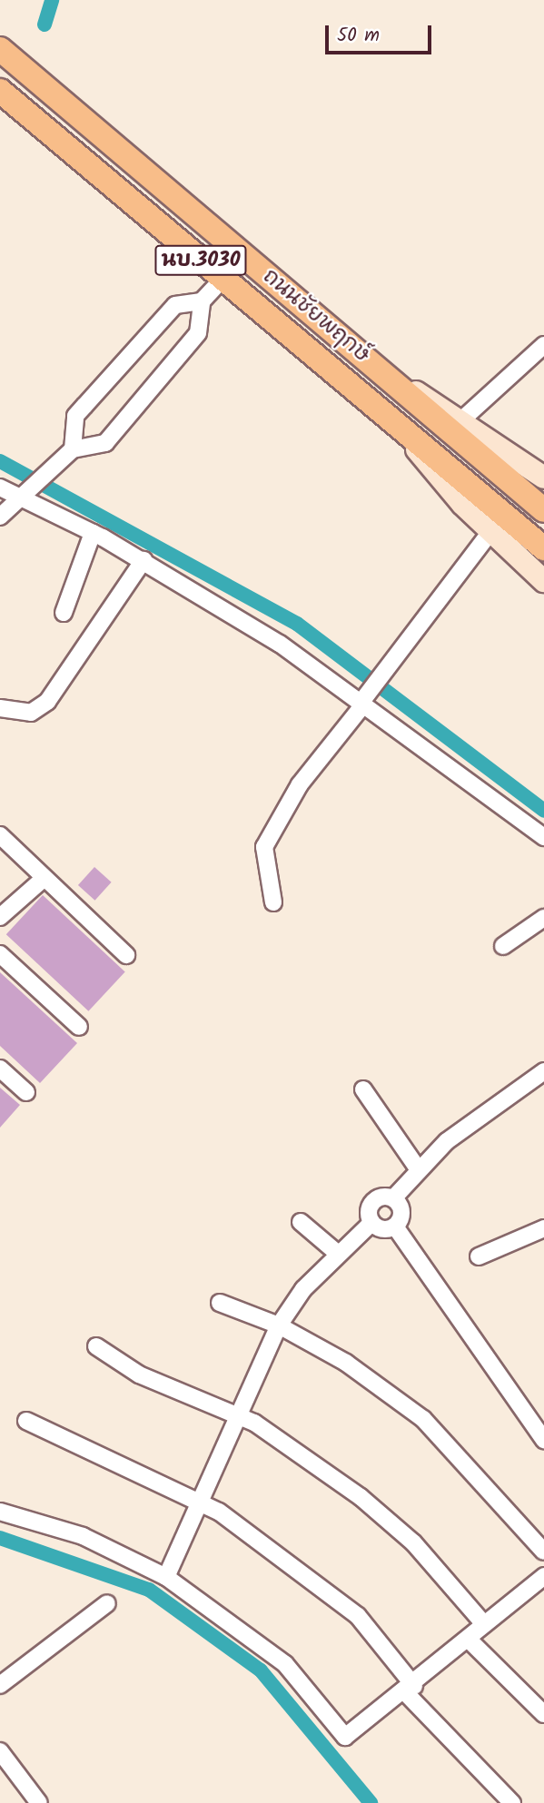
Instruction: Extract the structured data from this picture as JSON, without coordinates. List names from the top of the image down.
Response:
{
  "streets": {
    "main road": ["นบ.3030", "ถนนชัยพฤกษ์"]
  },
  "scale_bar": "50 m"
}
